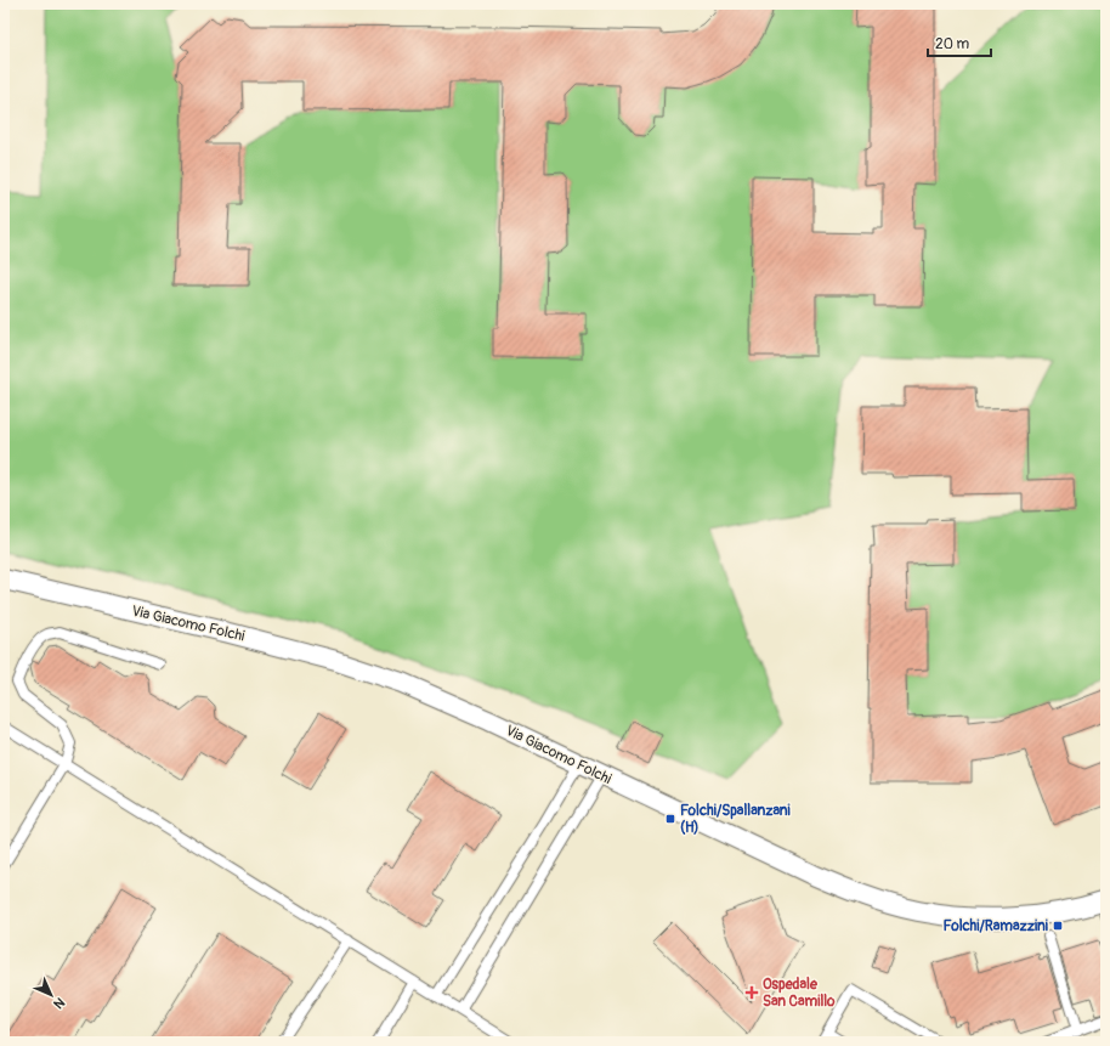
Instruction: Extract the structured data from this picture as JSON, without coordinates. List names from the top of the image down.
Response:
{
  "streets": {
    "street": ["Via Giacomo Folchi"]
  },
  "places": {
    "transit": ["Folchi/Spallanzani (H)", "Folchi/Ramazzini"],
    "health": ["Ospedale San Camillo"]
  },
  "scale_bar": "20 m",
  "north": "bottom right"
}
